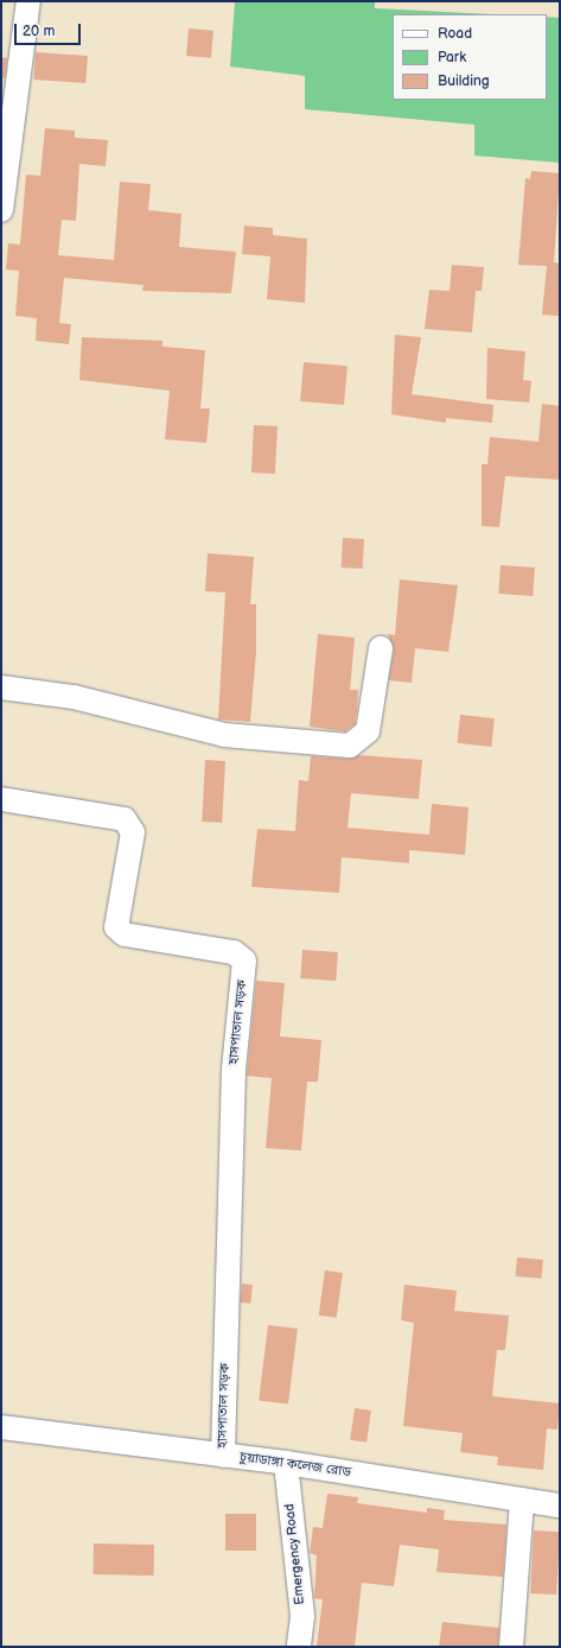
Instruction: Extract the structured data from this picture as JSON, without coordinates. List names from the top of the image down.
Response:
{
  "streets": {
    "street": ["হাসপাতাল সড়ক", "চুয়াডাঙ্গা কলেজ রোড", "Emergency Road"]
  },
  "crossings": [
    ["হাসপাতাল সড়ক", "চুয়াডাঙ্গা কলেজ রোড"],
    ["চুয়াডাঙ্গা কলেজ রোড", "Emergency Road"]
  ],
  "legend": ["Road", "Park", "Building"],
  "scale_bar": "20 m"
}
